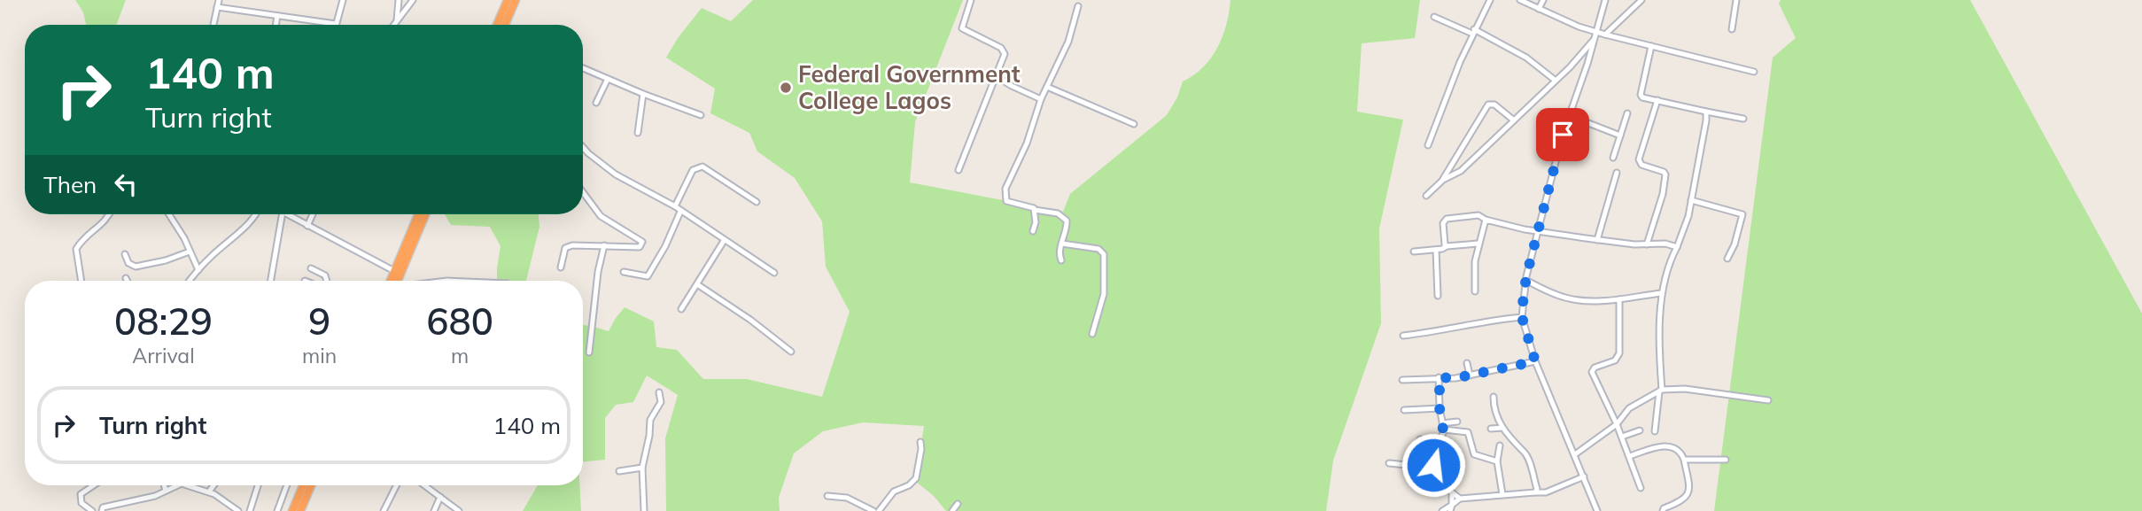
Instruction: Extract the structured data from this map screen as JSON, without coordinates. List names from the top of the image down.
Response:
{
  "places": ["Federal Government College Lagos"],
  "page": {
    "turn": ["140 m", "Turn right"],
    "then": "Then",
    "eta": [
      "08:29",
      "Arrival",
      "9",
      "min",
      "680",
      "m"
    ],
    "list": [
      {
        "name": "Turn right",
        "value": "140 m"
      }
    ]
  }
}
